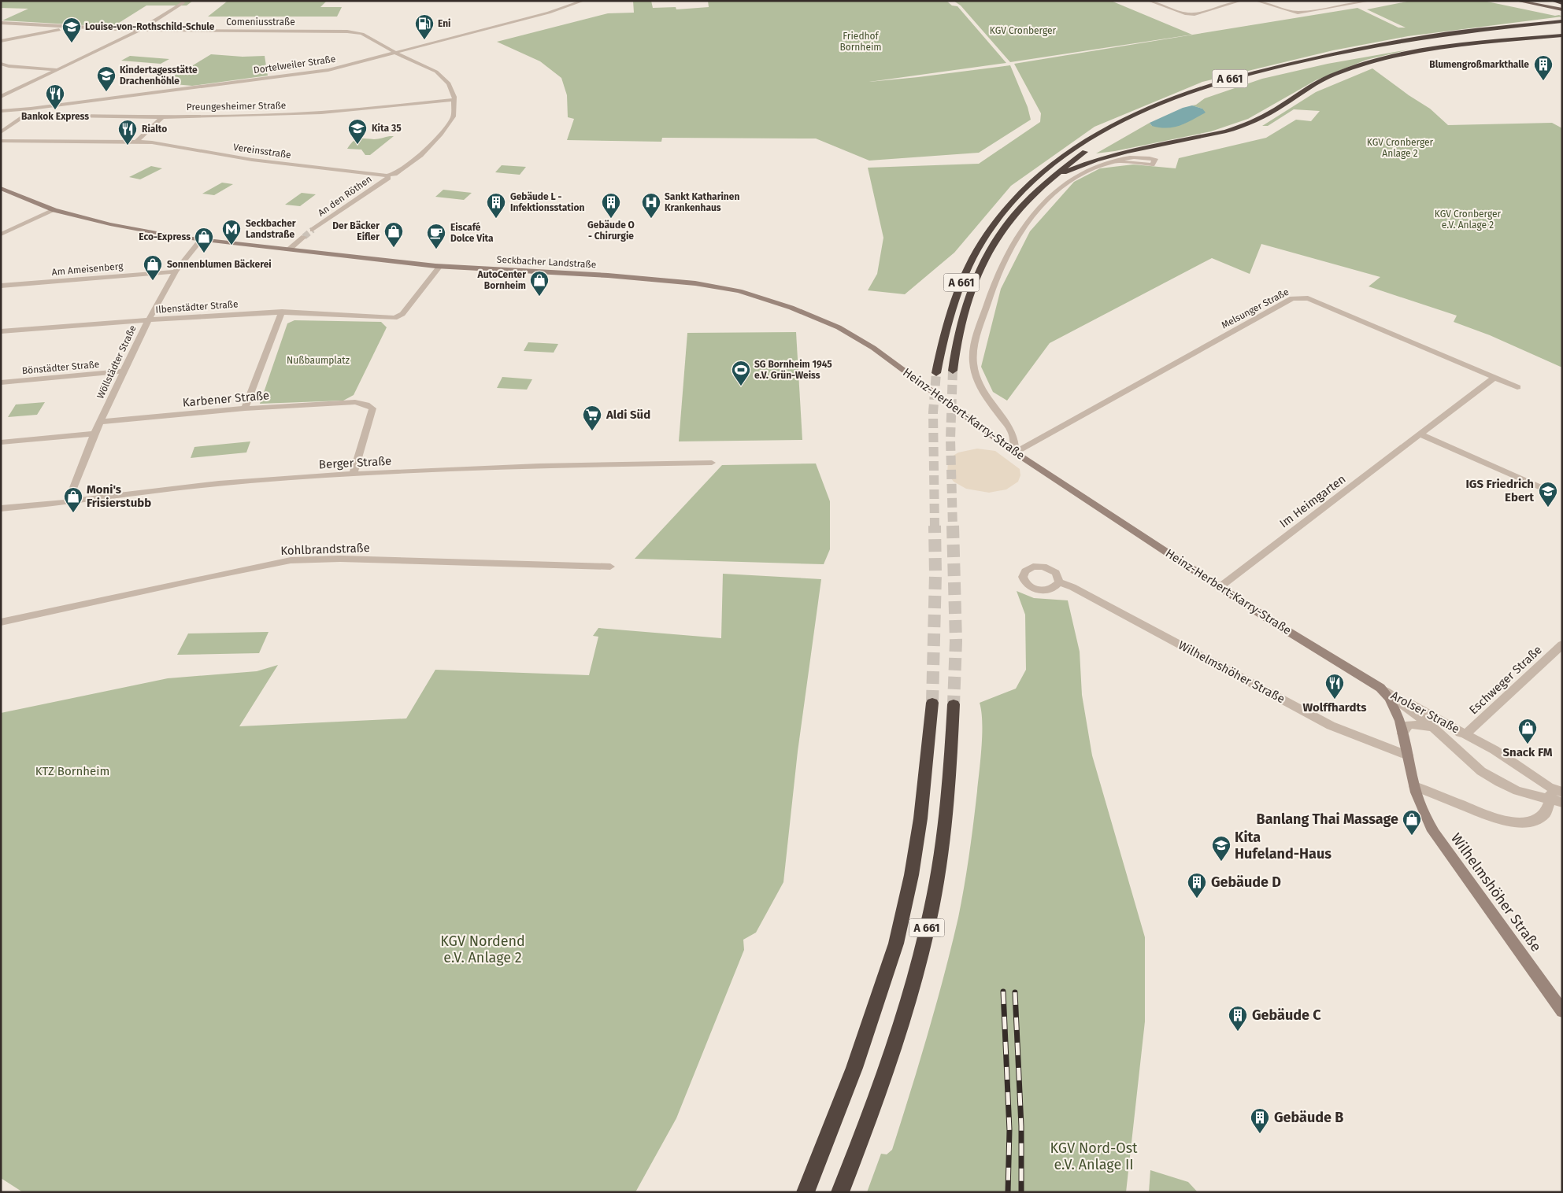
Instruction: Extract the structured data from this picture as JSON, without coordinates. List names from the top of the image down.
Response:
{
  "streets": {
    "highway": ["A 661"],
    "main road": ["Seckbacher Landstraße", "Heinz-Herbert-Karry-Straße", "Wilhelmshöher Straße"],
    "street": [
      "Comeniusstraße",
      "Dortelweiler Straße",
      "Preungesheimer Straße",
      "Vereinsstraße",
      "An den Röthen",
      "Am Ameisenberg",
      "Ilbenstädter Straße",
      "Melsunger Straße",
      "Wöllstädter Straße",
      "Bönstädter Straße",
      "Karbener Straße",
      "Berger Straße",
      "Im Heimgarten",
      "Kohlbrandstraße",
      "Eschweger Straße",
      "Arolser Straße"
    ]
  },
  "crossings": [
    ["Comeniusstraße", "Dortelweiler Straße"],
    ["Preungesheimer Straße", "An den Röthen"],
    ["Vereinsstraße", "An den Röthen"],
    ["Seckbacher Landstraße", "Ilbenstädter Straße"],
    ["Seckbacher Landstraße", "Wöllstädter Straße"],
    ["Seckbacher Landstraße", "Heinz-Herbert-Karry-Straße"],
    ["Am Ameisenberg", "Wöllstädter Straße"],
    ["Ilbenstädter Straße", "Wöllstädter Straße"],
    ["Melsunger Straße", "Heinz-Herbert-Karry-Straße"],
    ["Melsunger Straße", "Im Heimgarten"],
    ["Wöllstädter Straße", "Bönstädter Straße"],
    ["Wöllstädter Straße", "Karbener Straße"],
    ["Wöllstädter Straße", "Berger Straße"],
    ["Karbener Straße", "Berger Straße"],
    ["Heinz-Herbert-Karry-Straße", "Im Heimgarten"],
    ["Heinz-Herbert-Karry-Straße", "Wilhelmshöher Straße"],
    ["Heinz-Herbert-Karry-Straße", "Arolser Straße"],
    ["Eschweger Straße", "Arolser Straße"]
  ],
  "parks": [
    "KGV Cronberger",
    "Friedhof Bornheim",
    "KGV Cronberger Anlage 2",
    "KGV Cronberger e.V. Anlage 2",
    "Nußbaumplatz",
    "KTZ Bornheim",
    "KGV Nordend e.V. Anlage 2",
    "KGV Nord-Ost e.V. Anlage II"
  ],
  "places": {
    "fuel station": ["Eni"],
    "school or university": [
      "Louise-von-Rothschild-Schule",
      "Kindertagesstätte Drachenhöhle",
      "Kita 35",
      "IGS Friedrich Ebert",
      "Kita Hufeland-Haus"
    ],
    "building": [
      "Blumengroßmarkthalle",
      "Gebäude L - Infektionsstation",
      "Gebäude O - Chirurgie",
      "Gebäude D",
      "Gebäude C",
      "Gebäude B"
    ],
    "restaurant": ["Bankok Express", "Rialto", "Wolffhardts"],
    "hospital": ["Sankt Katharinen Krankenhaus"],
    "metro station": ["Seckbacher Landstraße"],
    "shop": [
      "Der Bäcker Eifler",
      "Eco-Express",
      "Sonnenblumen Bäckerei",
      "AutoCenter Bornheim",
      "Moni's Frisierstubb",
      "Snack FM",
      "Banlang Thai Massage"
    ],
    "cafe": ["Eiscafé Dolce Vita"],
    "sports": ["SG Bornheim 1945 e.V. Grün-Weiss"],
    "supermarket": ["Aldi Süd"]
  }
}
